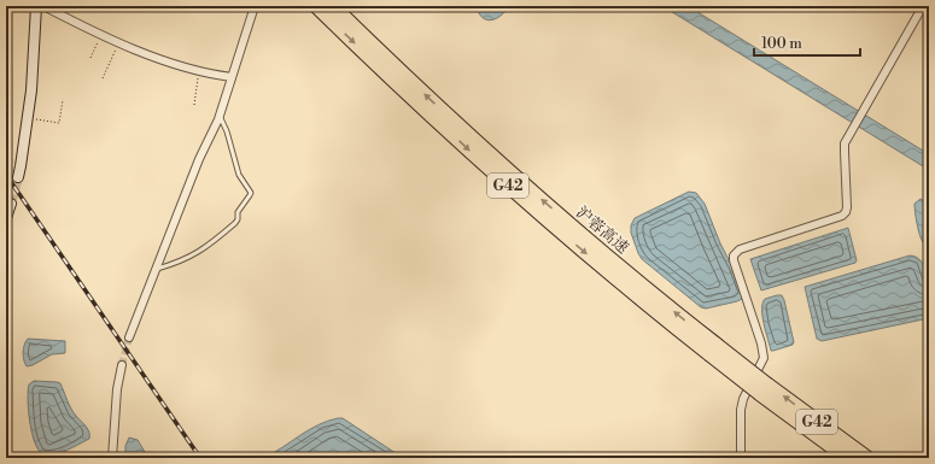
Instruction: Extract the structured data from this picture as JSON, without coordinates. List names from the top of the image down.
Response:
{
  "streets": {
    "highway": ["G42", "沪蓉高速"]
  },
  "scale_bar": "100 m"
}
